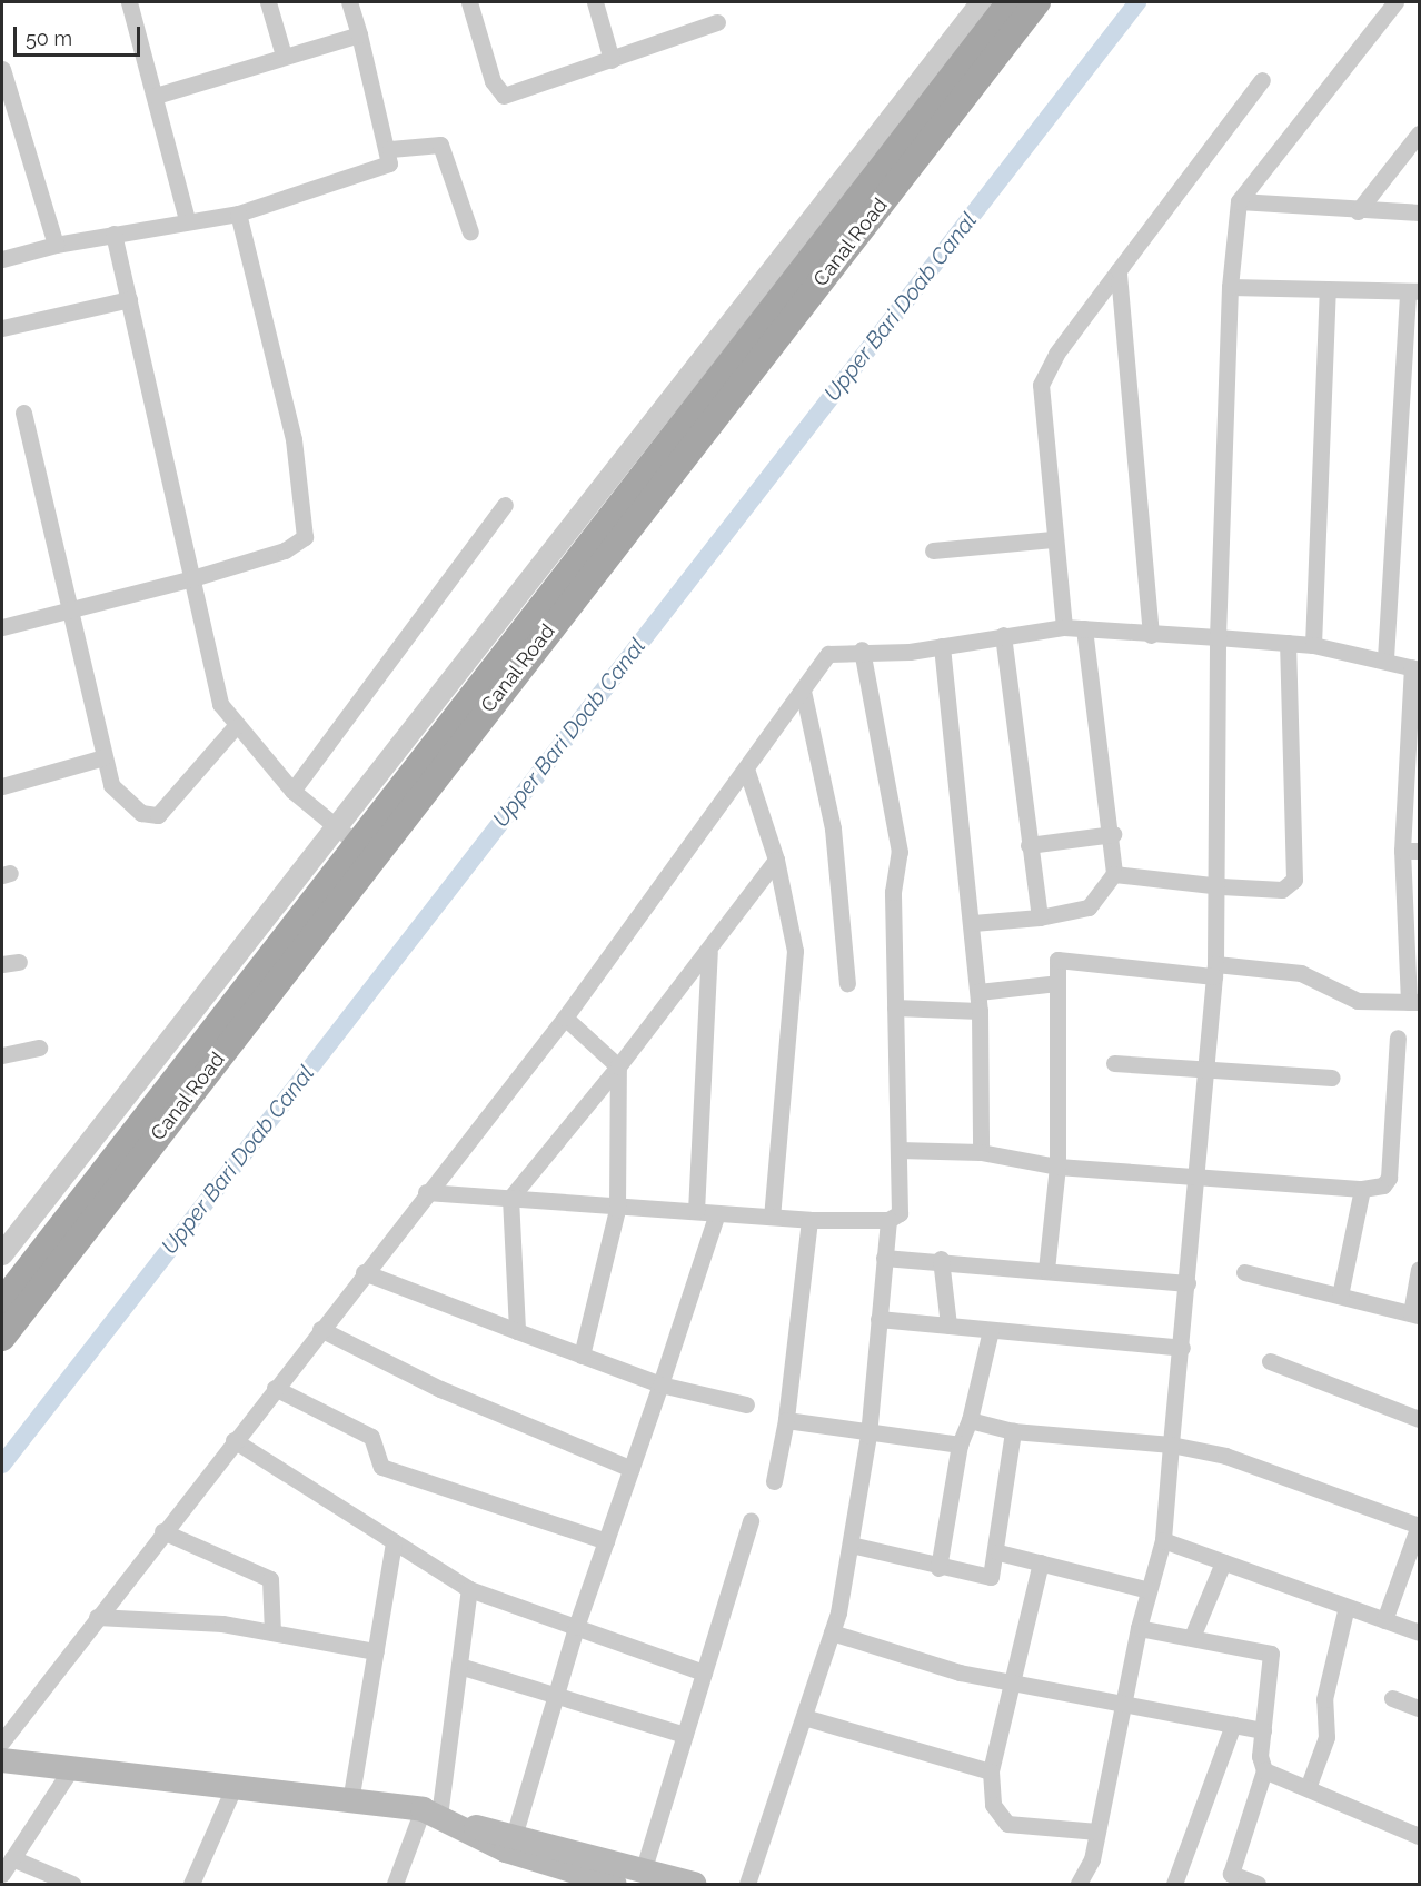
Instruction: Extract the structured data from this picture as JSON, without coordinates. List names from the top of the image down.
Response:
{
  "streets": {
    "main road": ["Canal Road"]
  },
  "water": ["Upper Bari Doab Canal"],
  "scale_bar": "50 m"
}
